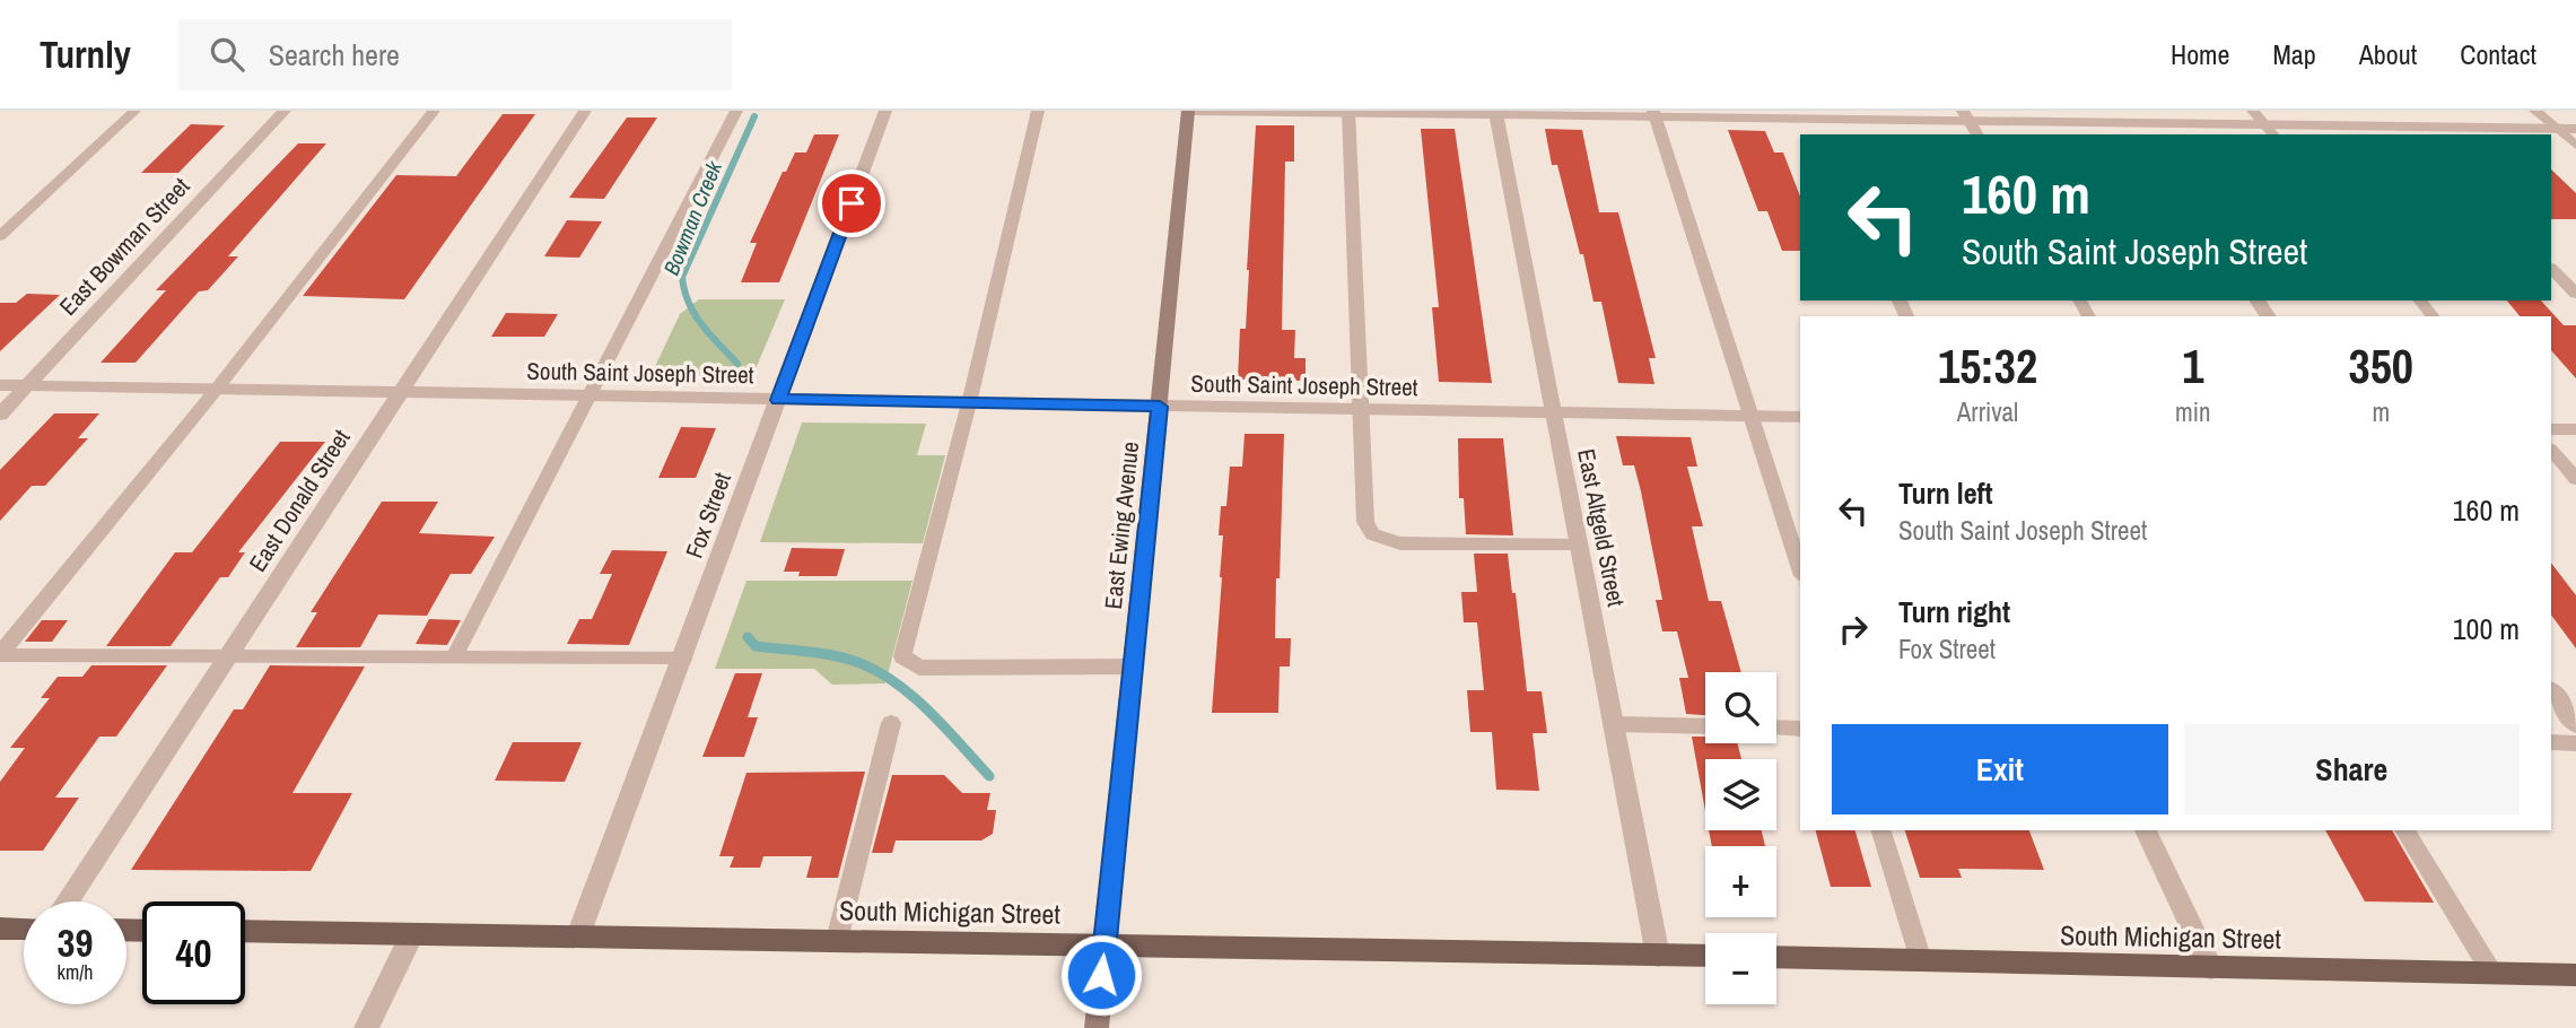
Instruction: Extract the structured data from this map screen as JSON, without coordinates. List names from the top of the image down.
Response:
{
  "streets": {
    "main road": ["South Michigan Street"],
    "street": [
      "East Bowman Street",
      "South Saint Joseph Street",
      "East Donald Street",
      "Fox Street",
      "East Ewing Avenue",
      "East Altgeld Street"
    ]
  },
  "crossings": [
    ["East Bowman Street", "South Saint Joseph Street"],
    ["South Saint Joseph Street", "East Donald Street"],
    ["South Saint Joseph Street", "Fox Street"],
    ["South Saint Joseph Street", "East Ewing Avenue"],
    ["South Saint Joseph Street", "East Altgeld Street"],
    ["Fox Street", "South Michigan Street"],
    ["East Ewing Avenue", "South Michigan Street"],
    ["East Altgeld Street", "South Michigan Street"]
  ],
  "water": ["Bowman Creek"],
  "page": {
    "header": "Turnly",
    "search": "Search here",
    "nav": [
      "Home",
      "Map",
      "About",
      "Contact"
    ],
    "turn": ["160 m", "South Saint Joseph Street"],
    "eta": [
      "15:32",
      "Arrival",
      "1",
      "min",
      "350",
      "m"
    ],
    "list": [
      {
        "name": "Turn left",
        "note": "South Saint Joseph Street",
        "value": "160 m"
      },
      {
        "name": "Turn right",
        "note": "Fox Street",
        "value": "100 m"
      }
    ],
    "map_buttons": ["+", "−"],
    "buttons": ["Exit", "Share"],
    "speed": "39 km/h",
    "limit": "40"
  }
}
